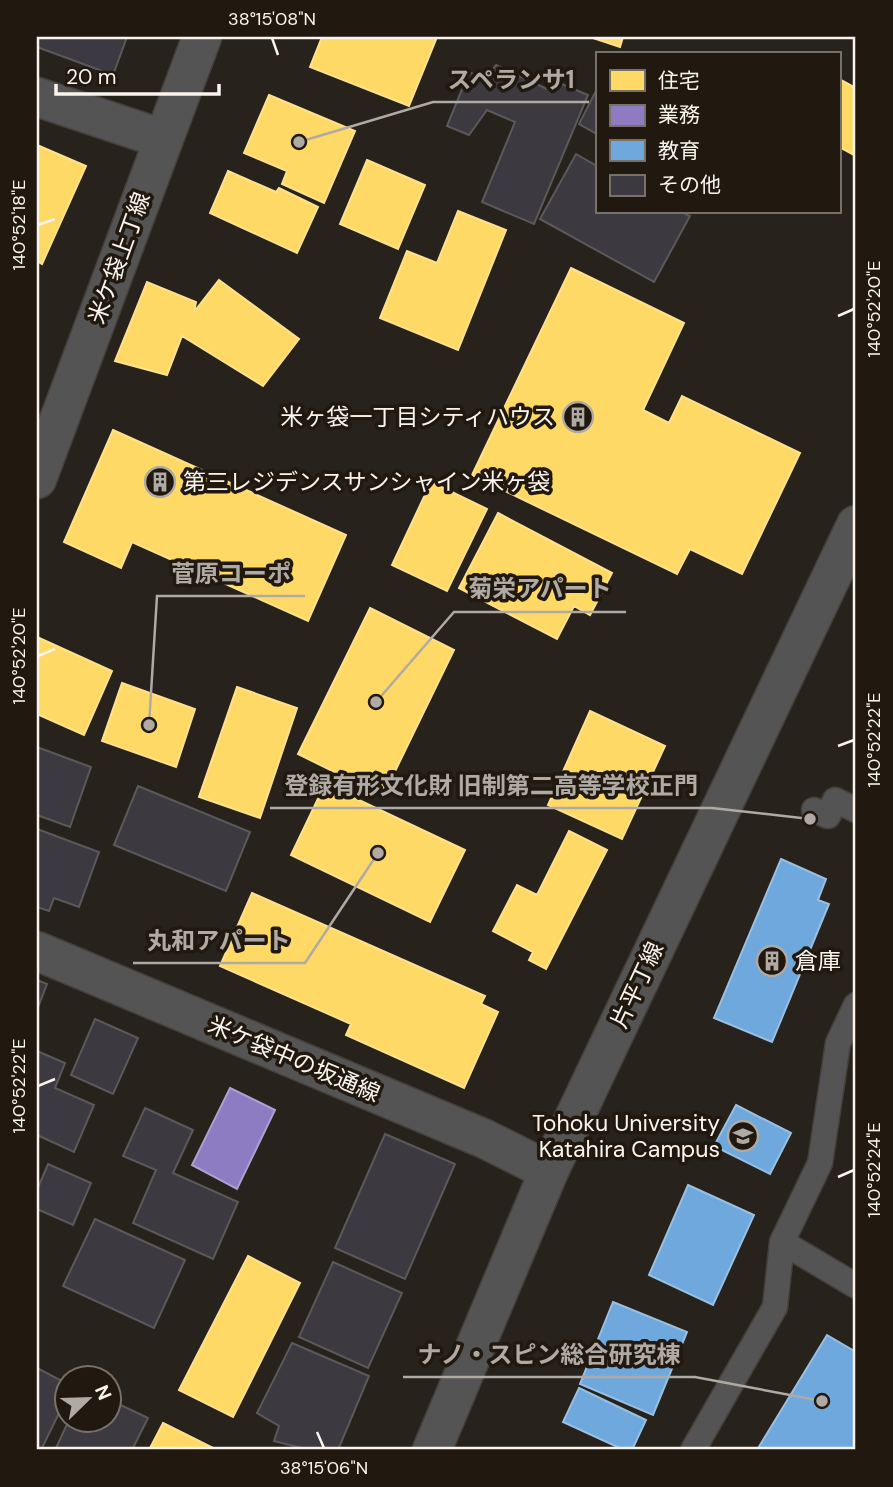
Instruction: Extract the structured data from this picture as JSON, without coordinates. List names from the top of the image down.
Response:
{
  "streets": {
    "street": ["米ケ袋上丁線", "片平丁線", "米ケ袋中の坂通線"]
  },
  "crossings": [
    ["片平丁線", "米ケ袋中の坂通線"]
  ],
  "places": {
    "other": [
      "スペランサ1",
      "菊栄アパート",
      "菅原コーポ",
      "登録有形文化財 旧制第二高等学校正門",
      "丸和アパート",
      "ナノ・スピン総合研究棟"
    ],
    "building": ["米ヶ袋一丁目シティハウス", "第三レジデンスサンシャイン米ヶ袋", "倉庫"],
    "school or university": ["Tohoku University Katahira Campus"]
  },
  "legend": [
    "住宅",
    "業務",
    "教育",
    "その他"
  ],
  "scale_bar": "20 m",
  "north": "top right",
  "coordinates": [
    "38°15'08\"N",
    "140°52'18\"E",
    "140°52'20\"E",
    "140°52'22\"E",
    "140°52'24\"E",
    "38°15'06\"N"
  ]
}
